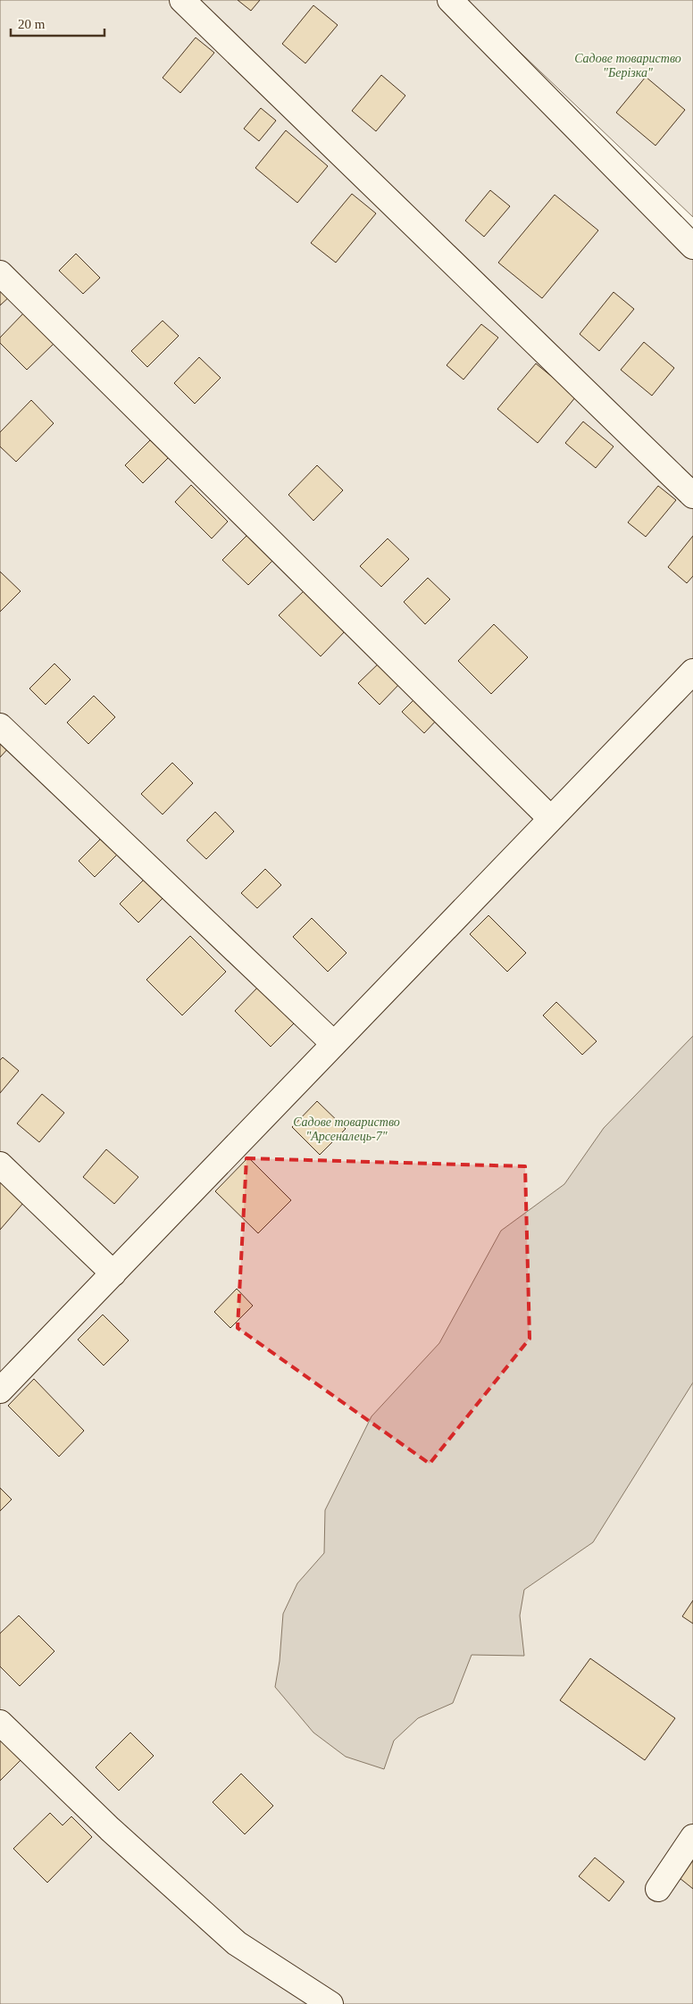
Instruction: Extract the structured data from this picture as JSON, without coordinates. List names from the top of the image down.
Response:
{
  "parks": ["Садове товариство \"Берізка\"", "Садове товариство \"Арсеналець-7\""],
  "scale_bar": "20 m"
}
